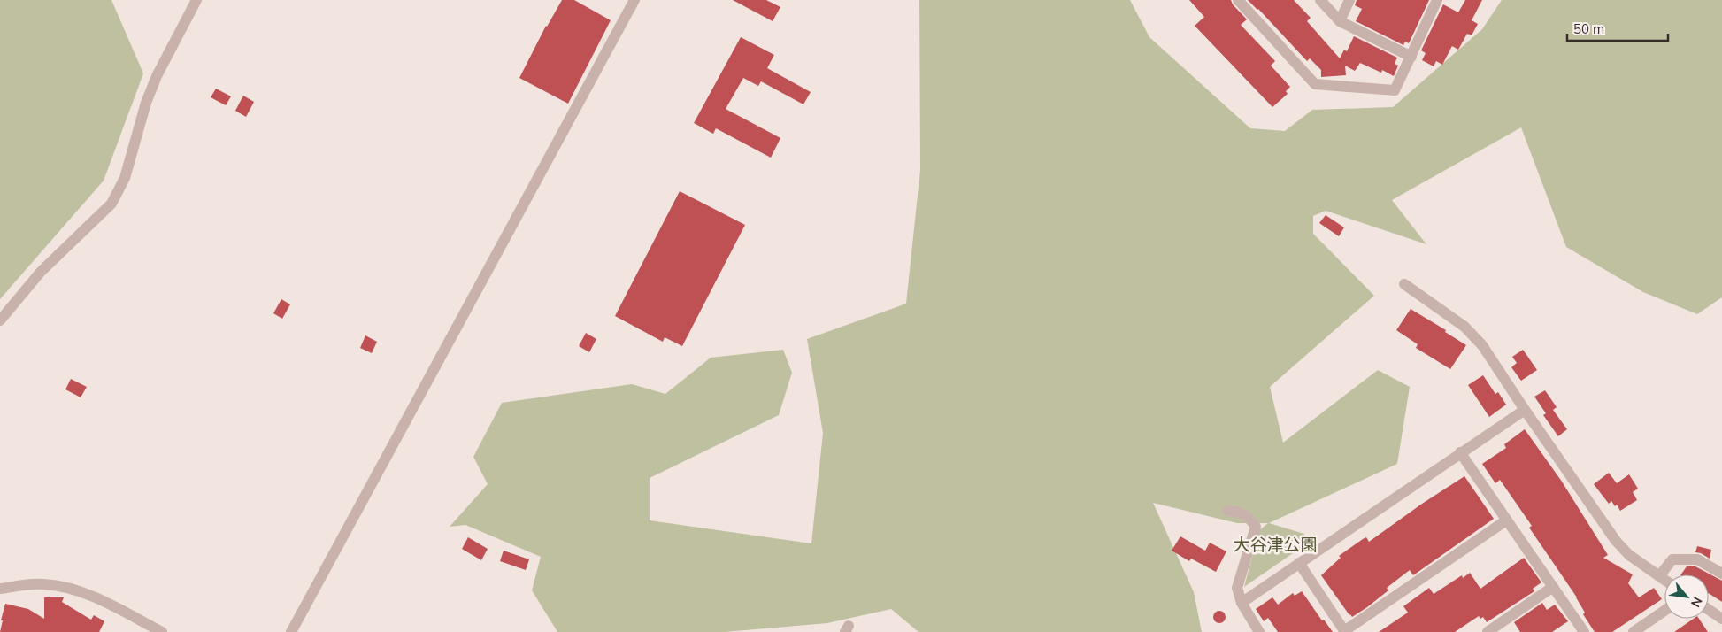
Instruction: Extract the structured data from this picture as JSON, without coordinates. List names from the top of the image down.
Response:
{
  "parks": ["大谷津公園"],
  "scale_bar": "50 m",
  "north": "bottom right"
}
